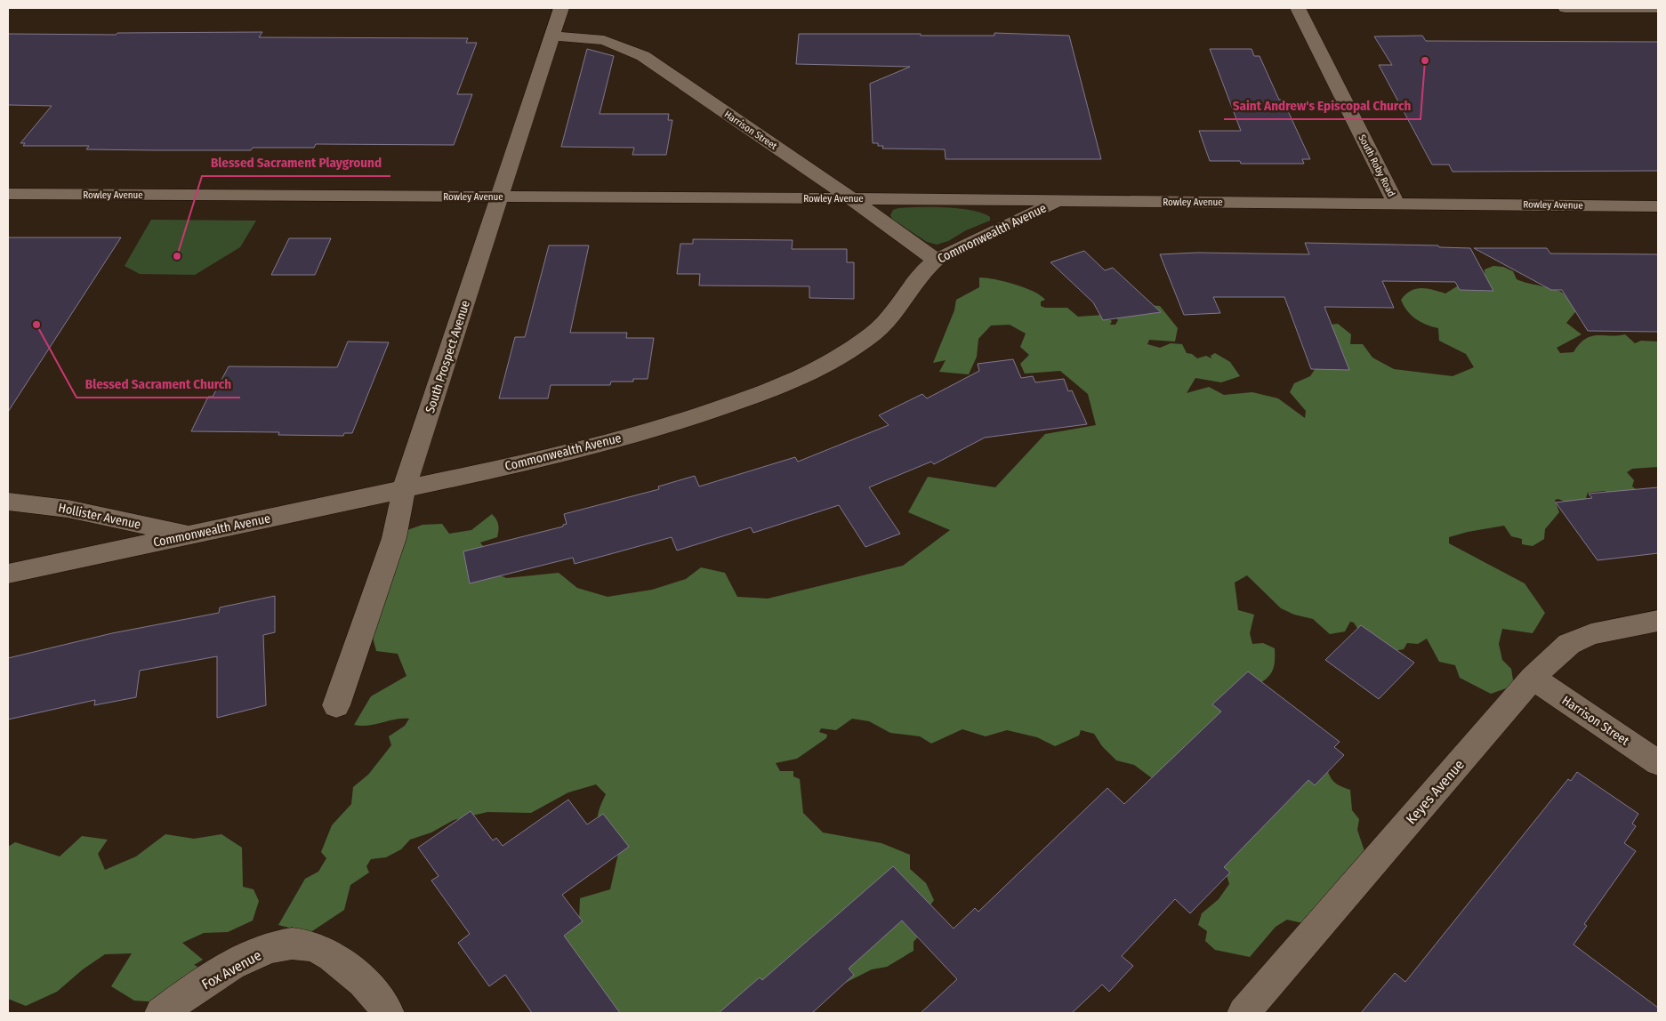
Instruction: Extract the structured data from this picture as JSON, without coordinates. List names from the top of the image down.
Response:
{
  "streets": {
    "street": [
      "Harrison Street",
      "South Roby Road",
      "Rowley Avenue",
      "Commonwealth Avenue",
      "South Prospect Avenue",
      "Hollister Avenue",
      "Keyes Avenue",
      "Fox Avenue"
    ]
  },
  "crossings": [
    ["Harrison Street", "Rowley Avenue"],
    ["Harrison Street", "Commonwealth Avenue"],
    ["Harrison Street", "South Prospect Avenue"],
    ["Harrison Street", "Keyes Avenue"],
    ["South Roby Road", "Rowley Avenue"],
    ["Rowley Avenue", "Commonwealth Avenue"],
    ["Rowley Avenue", "South Prospect Avenue"],
    ["Commonwealth Avenue", "South Prospect Avenue"],
    ["Commonwealth Avenue", "Hollister Avenue"]
  ],
  "places": ["Saint Andrew's Episcopal Church", "Blessed Sacrament Playground", "Blessed Sacrament Church"]
}
